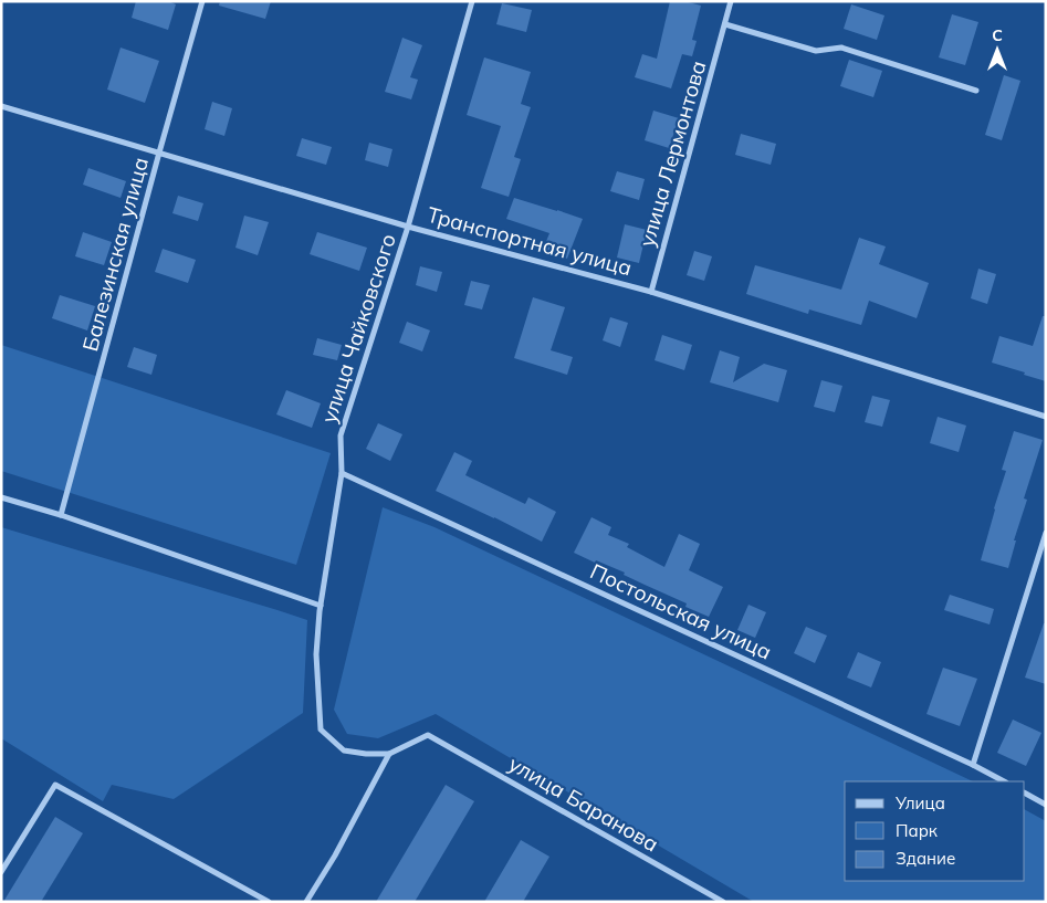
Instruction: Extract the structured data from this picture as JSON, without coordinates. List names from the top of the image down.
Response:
{
  "streets": {
    "street": [
      "улица Лермонтова",
      "Транспортная улица",
      "Балезинская улица",
      "улица Чайковского",
      "Постольская улица",
      "улица Баранова"
    ]
  },
  "crossings": [
    ["улица Лермонтова", "Транспортная улица"],
    ["Транспортная улица", "Балезинская улица"],
    ["Транспортная улица", "улица Чайковского"],
    ["улица Чайковского", "Постольская улица"],
    ["улица Чайковского", "улица Баранова"]
  ],
  "legend": ["Улица", "Парк", "Здание"],
  "north": "top"
}
